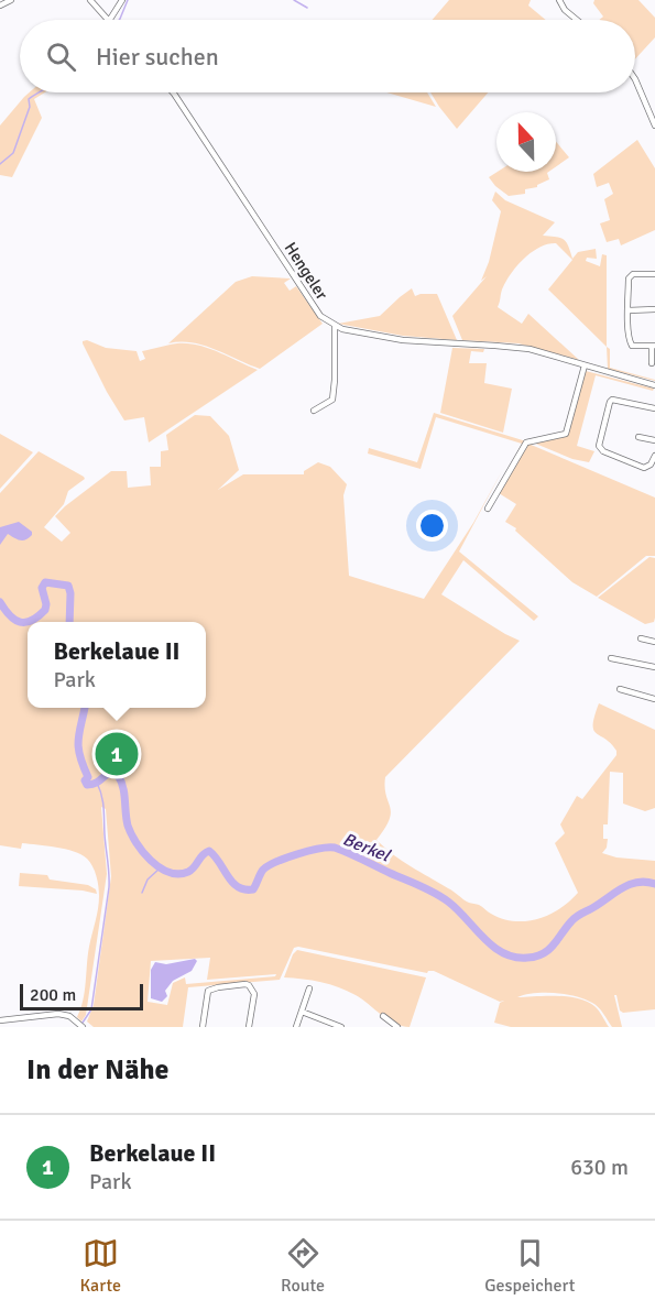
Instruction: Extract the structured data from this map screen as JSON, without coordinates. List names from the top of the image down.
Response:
{
  "streets": {
    "street": ["Hengeler"]
  },
  "water": ["Berkel"],
  "scale_bar": "200 m",
  "north": "top",
  "page": {
    "search": "Hier suchen",
    "popup": ["Berkelaue II", "Park"],
    "pins": "1",
    "scale": "200 m",
    "heading": "In der Nähe",
    "list": [
      {
        "mark": "1",
        "name": "Berkelaue II",
        "note": "Park",
        "value": "630 m"
      }
    ],
    "nav": ["Karte", "Route", "Gespeichert"]
  }
}
